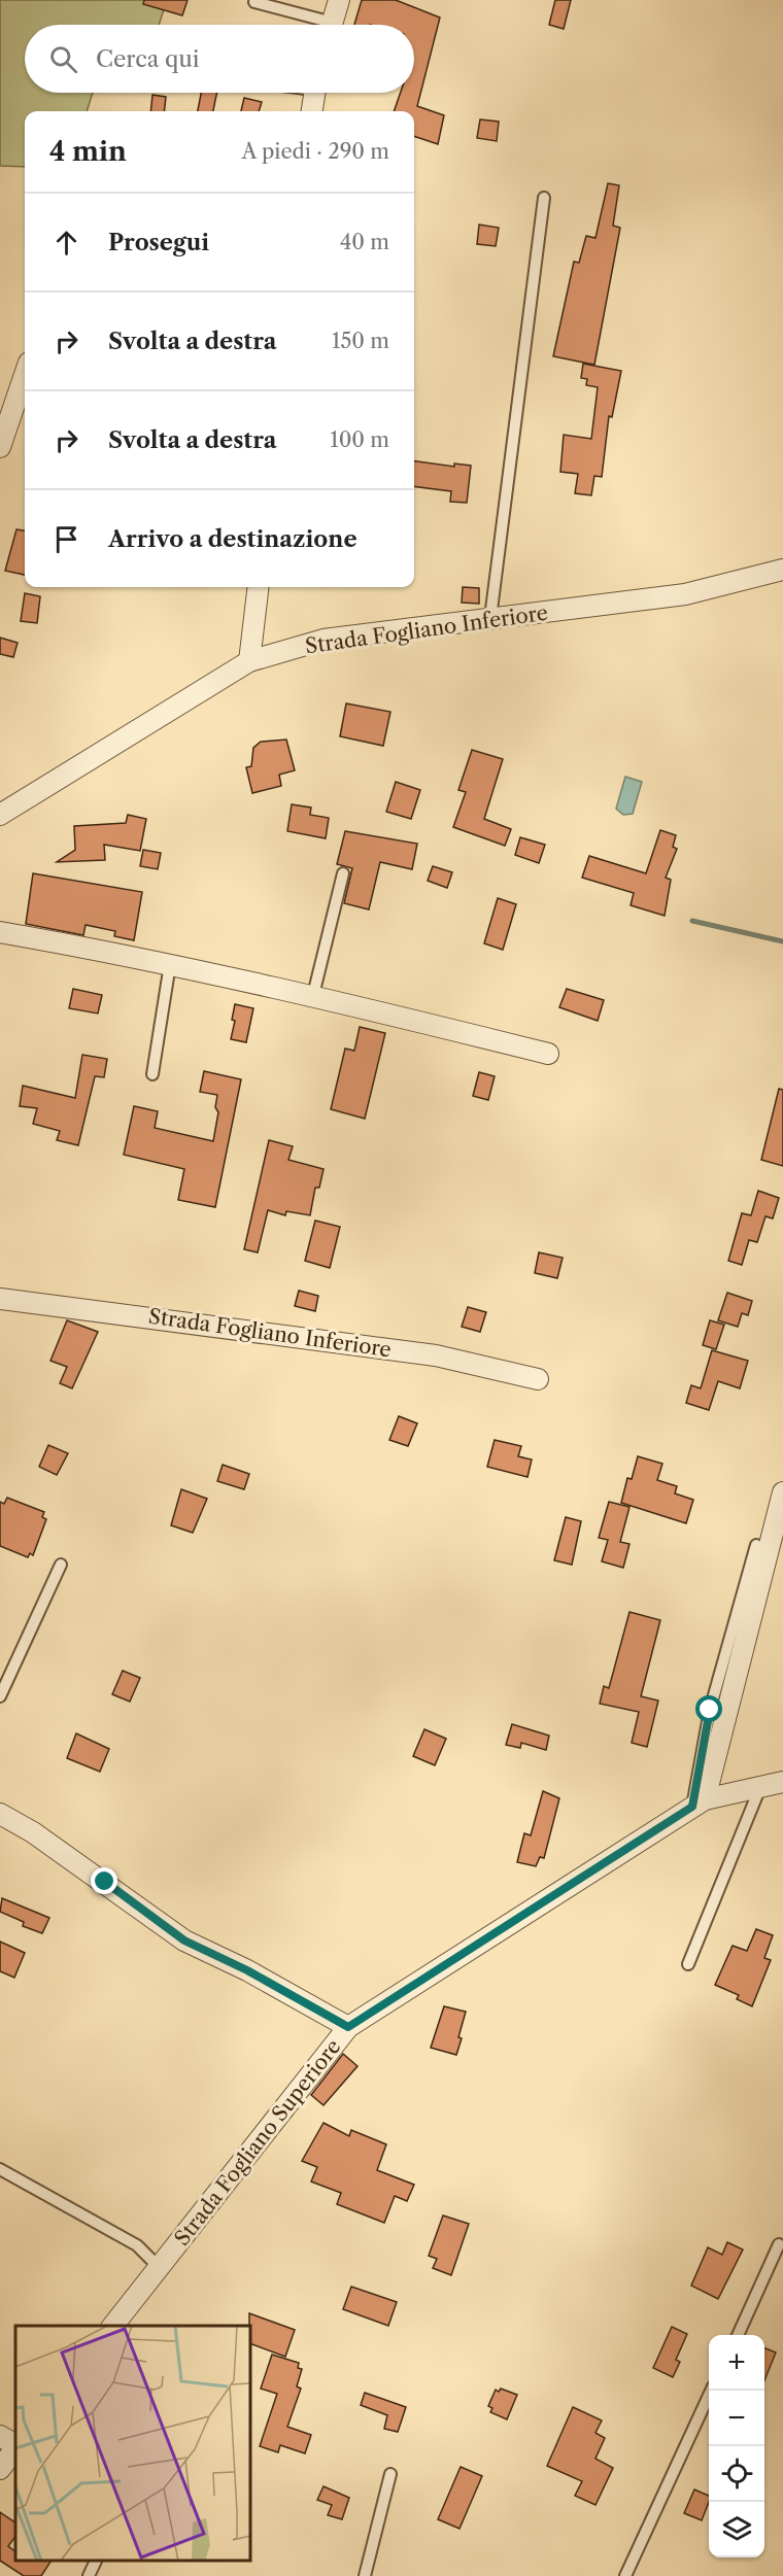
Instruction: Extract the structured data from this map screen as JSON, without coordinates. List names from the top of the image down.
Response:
{
  "streets": {
    "street": ["Strada Fogliano Inferiore", "Strada Fogliano Superiore"]
  },
  "page": {
    "search": "Cerca qui",
    "heading": ["4 min", "A piedi · 290 m"],
    "list": [
      ["Prosegui", "40 m"],
      ["Svolta a destra", "150 m"],
      ["Svolta a destra", "100 m"],
      "Arrivo a destinazione"
    ],
    "map_buttons": ["+", "−"]
  }
}
